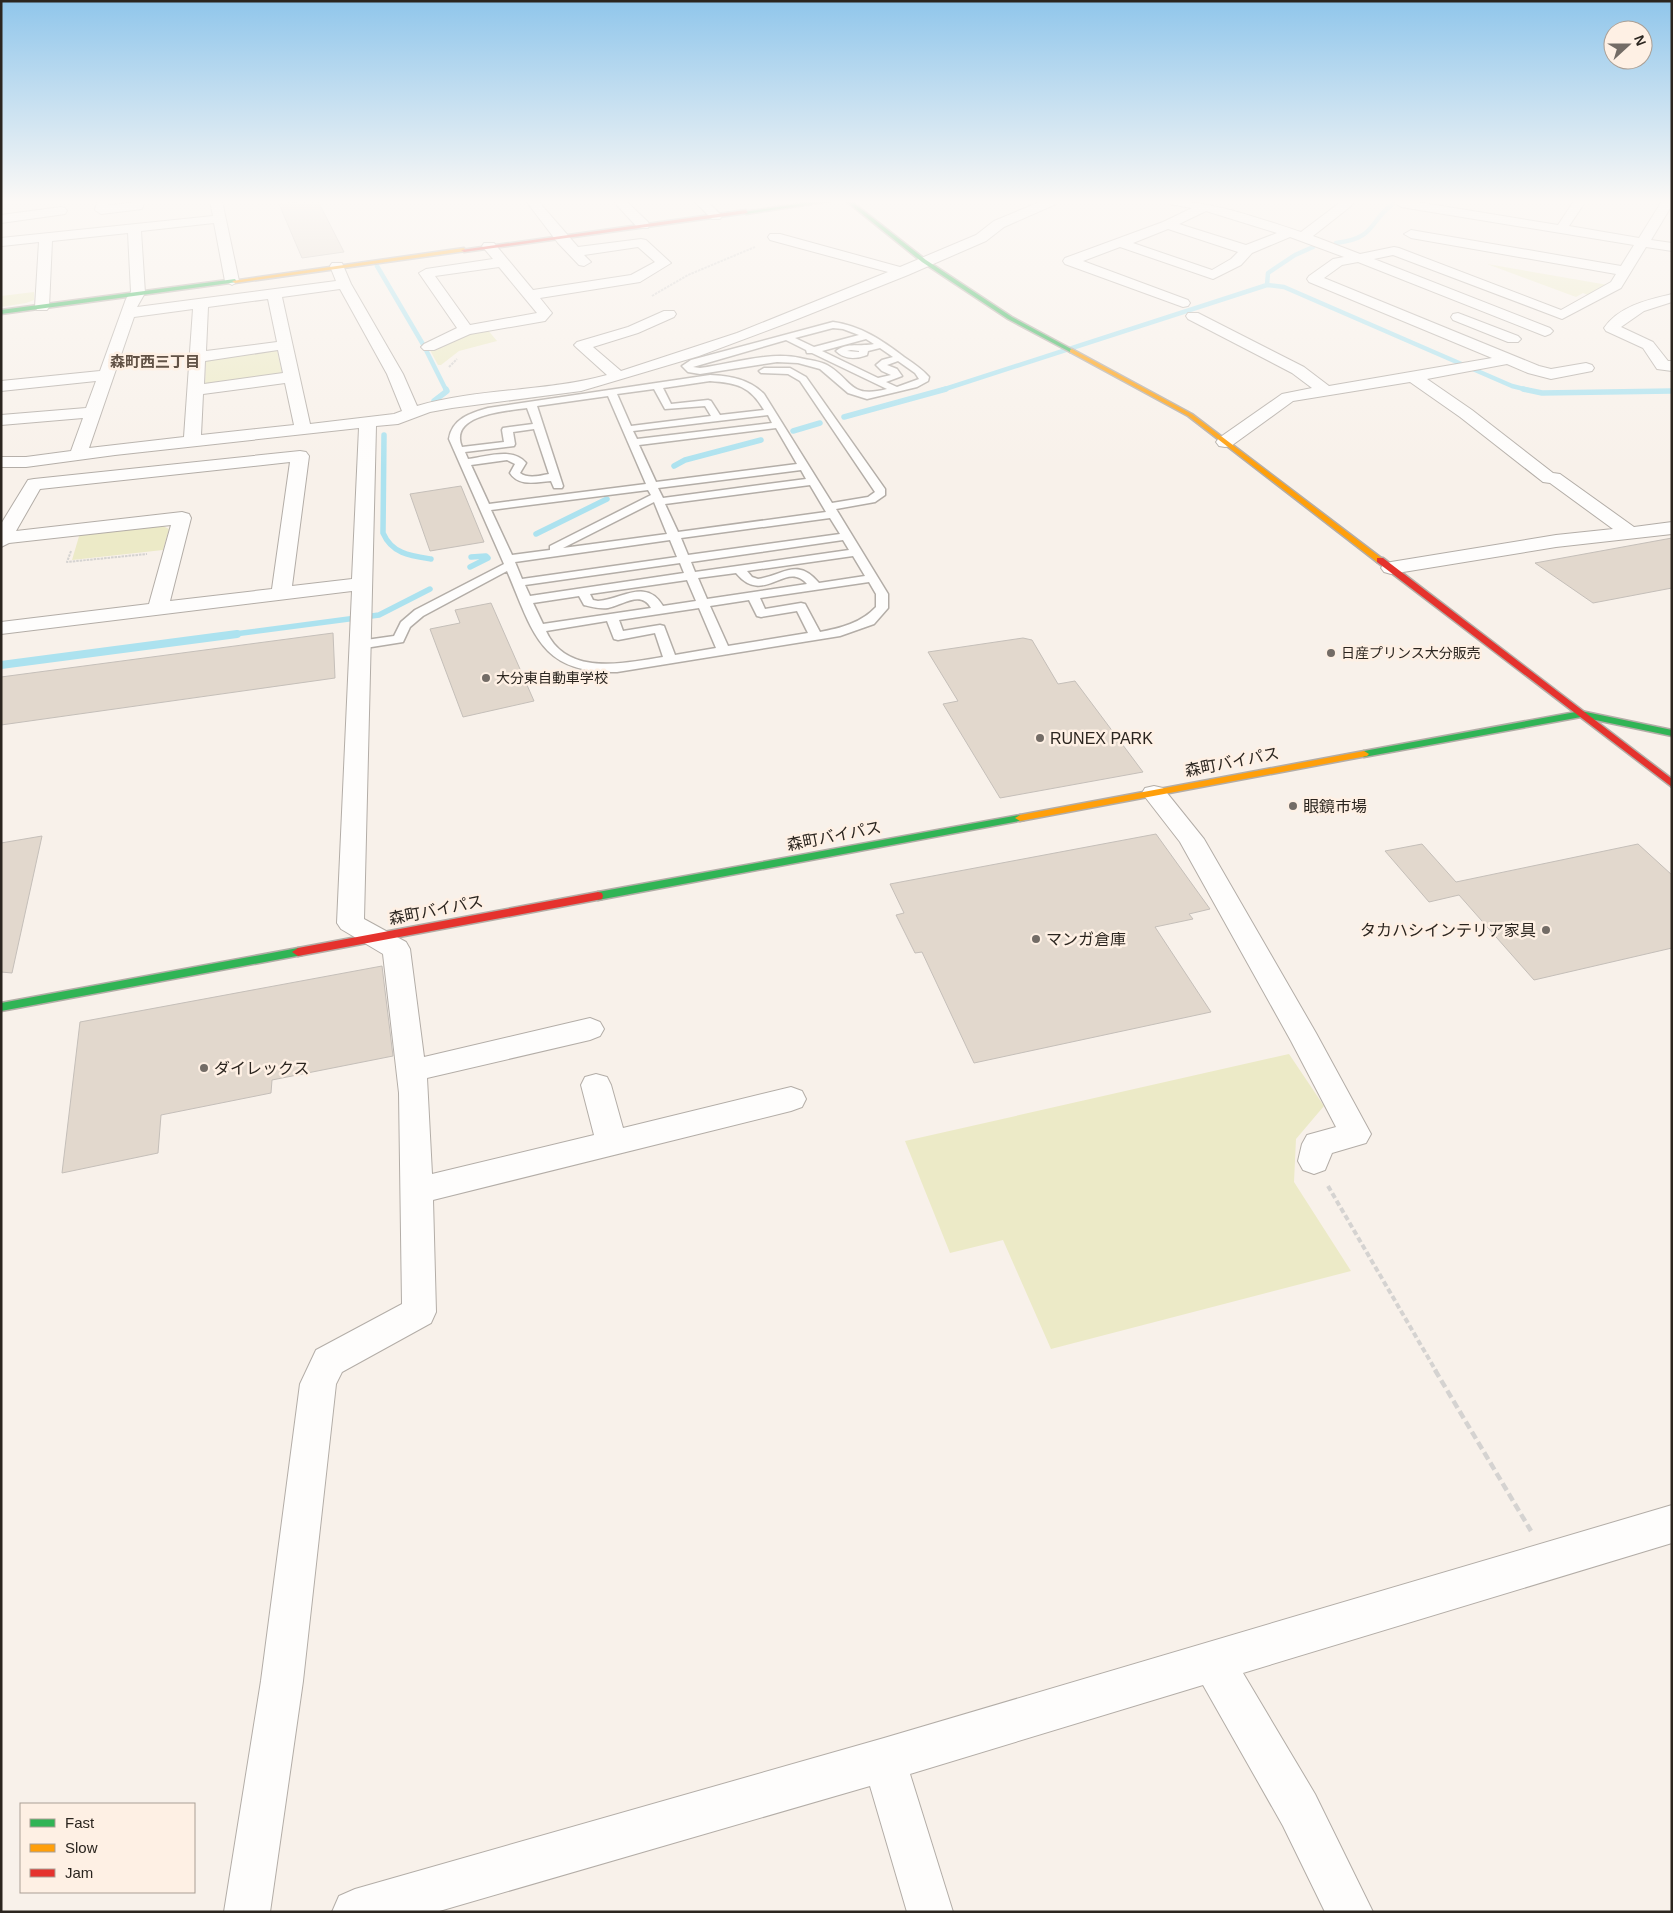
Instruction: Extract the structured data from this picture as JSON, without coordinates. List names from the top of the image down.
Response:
{
  "streets": {
    "street": ["森町バイパス"]
  },
  "districts": ["森町西三丁目"],
  "places": [
    "日産プリンス大分販売",
    "大分東自動車学校",
    "RUNEX PARK",
    "眼鏡市場",
    "タカハシインテリア家具",
    "マンガ倉庫",
    "ダイレックス"
  ],
  "legend": ["Fast", "Slow", "Jam"],
  "north": "right"
}
